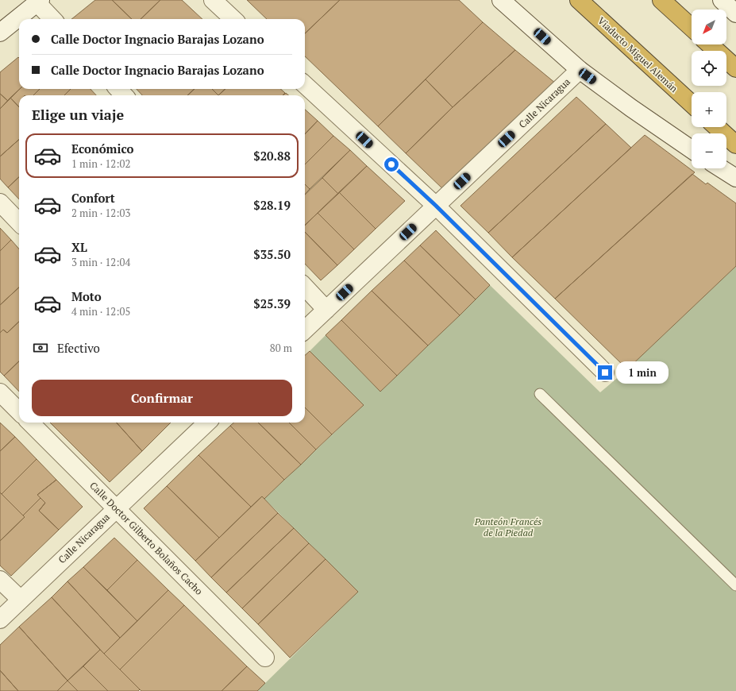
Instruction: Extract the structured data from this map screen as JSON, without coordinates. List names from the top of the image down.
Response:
{
  "streets": {
    "highway": ["Viaducto Miguel Alemán"],
    "street": ["Calle Nicaragua", "Calle Doctor Gilberto Bolaños Cacho"]
  },
  "crossings": [
    ["Calle Nicaragua", "Calle Doctor Gilberto Bolaños Cacho"]
  ],
  "parks": ["Panteón Francés de la Piedad"],
  "north": "bottom left",
  "page": {
    "map_buttons": ["+", "−"],
    "banner": ["Calle Doctor Ingnacio Barajas Lozano", "Calle Doctor Ingnacio Barajas Lozano"],
    "heading": "Elige un viaje",
    "list": [
      {
        "name": "Económico",
        "note": "1 min · 12:02",
        "value": "$20.88"
      },
      {
        "name": "Confort",
        "note": "2 min · 12:03",
        "value": "$28.19"
      },
      {
        "name": "XL",
        "note": "3 min · 12:04",
        "value": "$35.50"
      },
      {
        "name": "Moto",
        "note": "4 min · 12:05",
        "value": "$25.39"
      }
    ],
    "pay": ["Efectivo", "80 m"],
    "bubble": "1 min",
    "buttons": "Confirmar"
  }
}
